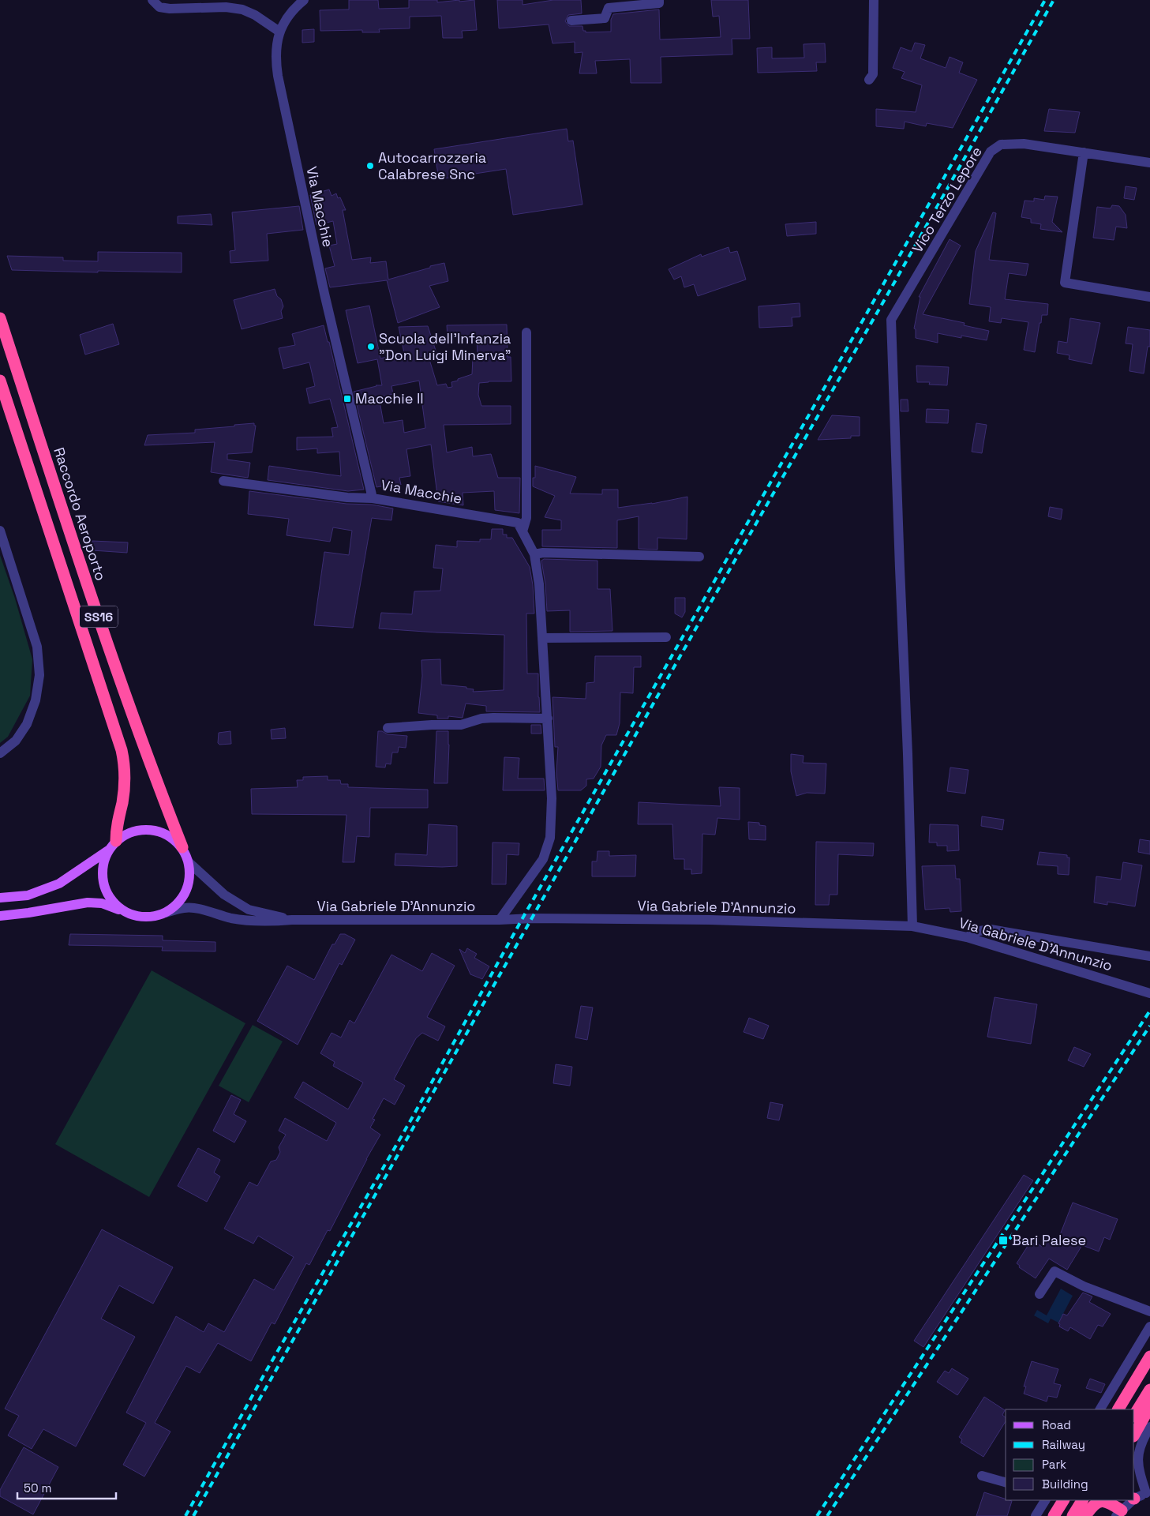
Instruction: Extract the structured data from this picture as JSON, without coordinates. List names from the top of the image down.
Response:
{
  "streets": {
    "highway": ["Raccordo Aeroporto", "SS16"],
    "street": ["Vico Terzo Lepore", "Via Macchie", "Via Gabriele D'Annunzio"]
  },
  "crossings": [
    ["Vico Terzo Lepore", "Via Gabriele D'Annunzio"],
    ["Via Macchie", "Via Gabriele D'Annunzio"],
    ["Raccordo Aeroporto", "SS16"]
  ],
  "places": {
    "other": ["Autocarrozzeria Calabrese Snc", "Scuola dell'Infanzia \"Don Luigi Minerva\""],
    "transit": ["Macchie II", "Bari Palese"]
  },
  "legend": [
    "Road",
    "Railway",
    "Park",
    "Building"
  ],
  "scale_bar": "50 m"
}
